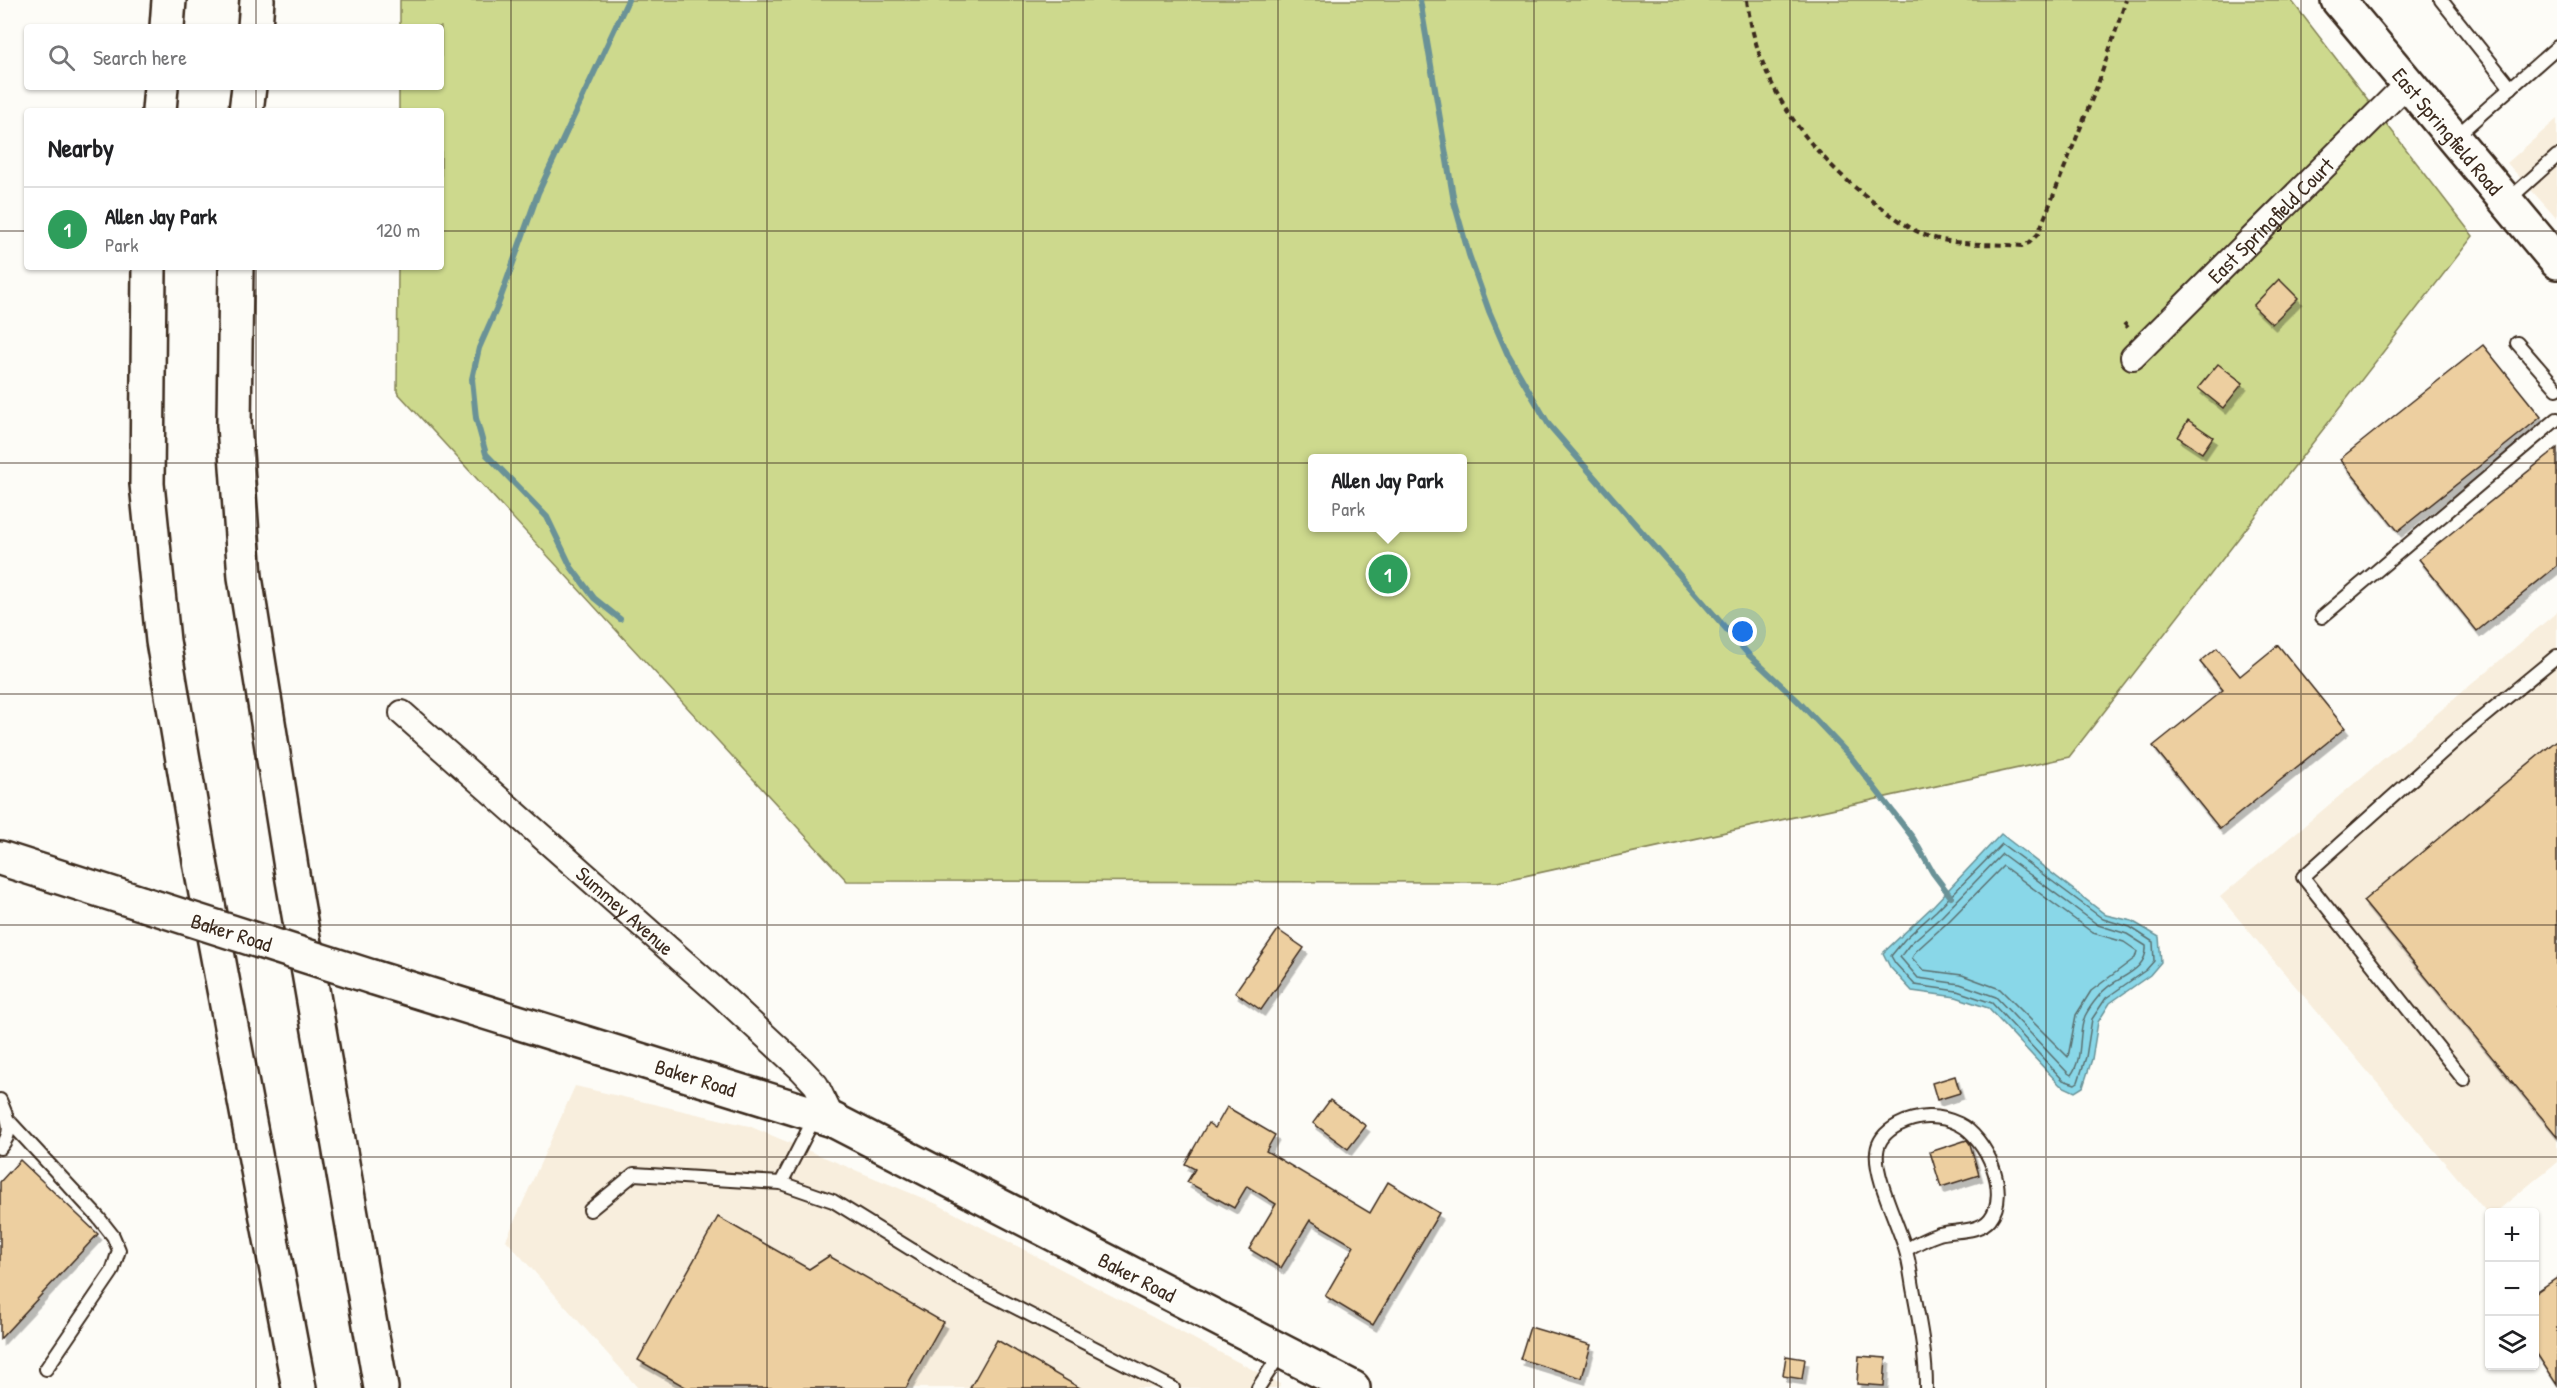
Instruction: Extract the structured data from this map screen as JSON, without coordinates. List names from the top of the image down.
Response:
{
  "streets": {
    "main road": ["East Springfield Road", "Baker Road"],
    "street": ["East Springfield Court", "Summey Avenue"]
  },
  "crossings": [
    ["East Springfield Road", "East Springfield Court"],
    ["Summey Avenue", "Baker Road"]
  ],
  "page": {
    "search": "Search here",
    "heading": "Nearby",
    "list": [
      {
        "mark": "1",
        "name": "Allen Jay Park",
        "note": "Park",
        "value": "120 m"
      }
    ],
    "popup": ["Allen Jay Park", "Park"],
    "pins": "1",
    "map_buttons": ["+", "−"]
  }
}
